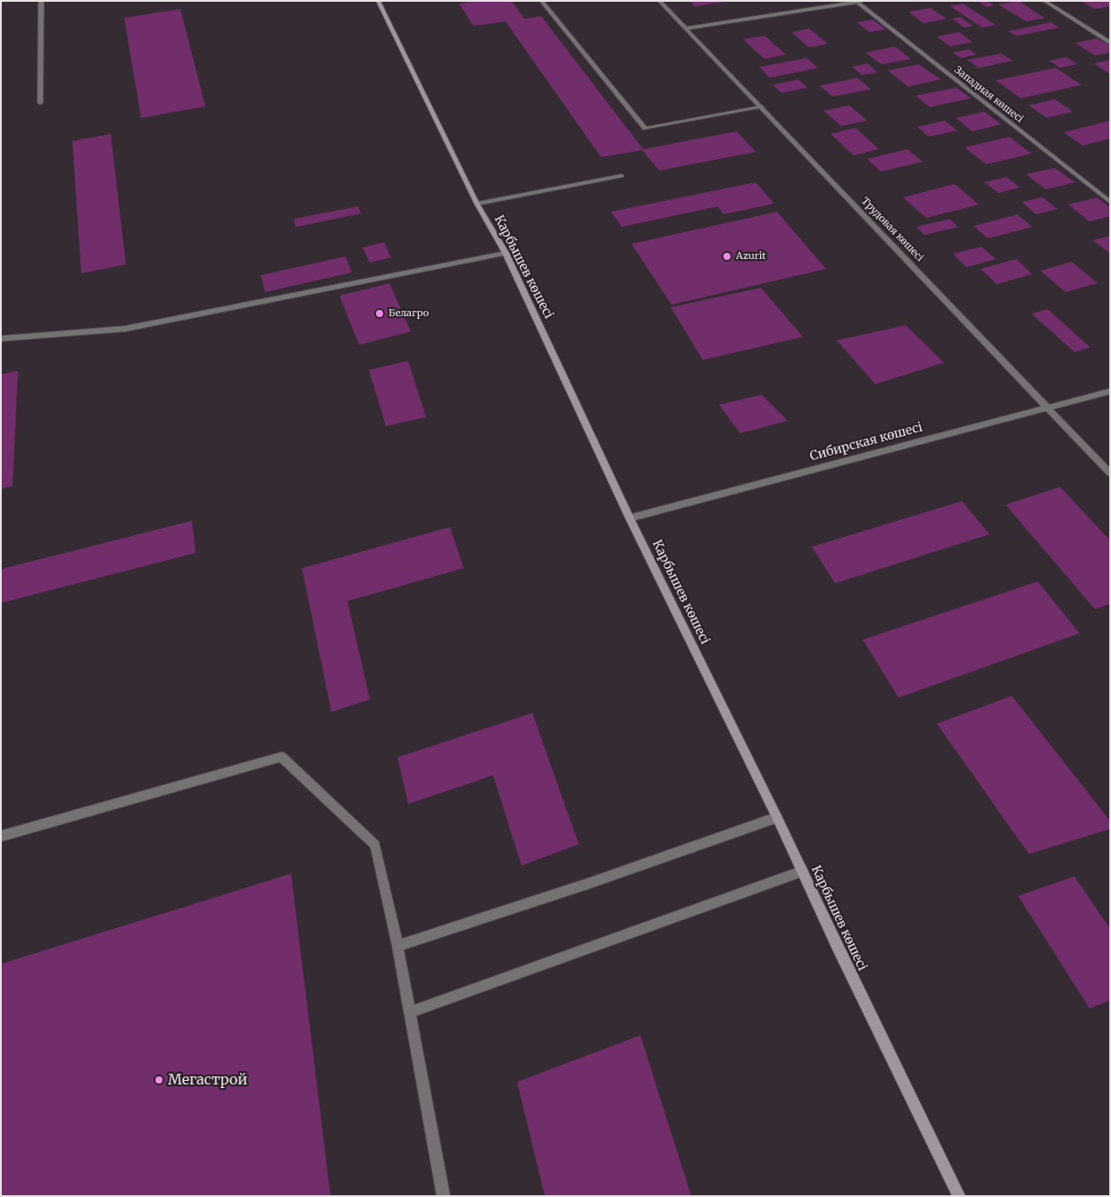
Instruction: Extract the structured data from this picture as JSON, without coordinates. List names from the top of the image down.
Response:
{
  "streets": {
    "main road": ["Карбышев көшесі"],
    "street": ["Западная көшесі", "Трудовая көшесі", "Сибирская көшесі"]
  },
  "crossings": [
    ["Трудовая көшесі", "Сибирская көшесі"],
    ["Карбышев көшесі", "Сибирская көшесі"]
  ],
  "places": ["Azurit", "Белагро", "Мегастрой"]
}
